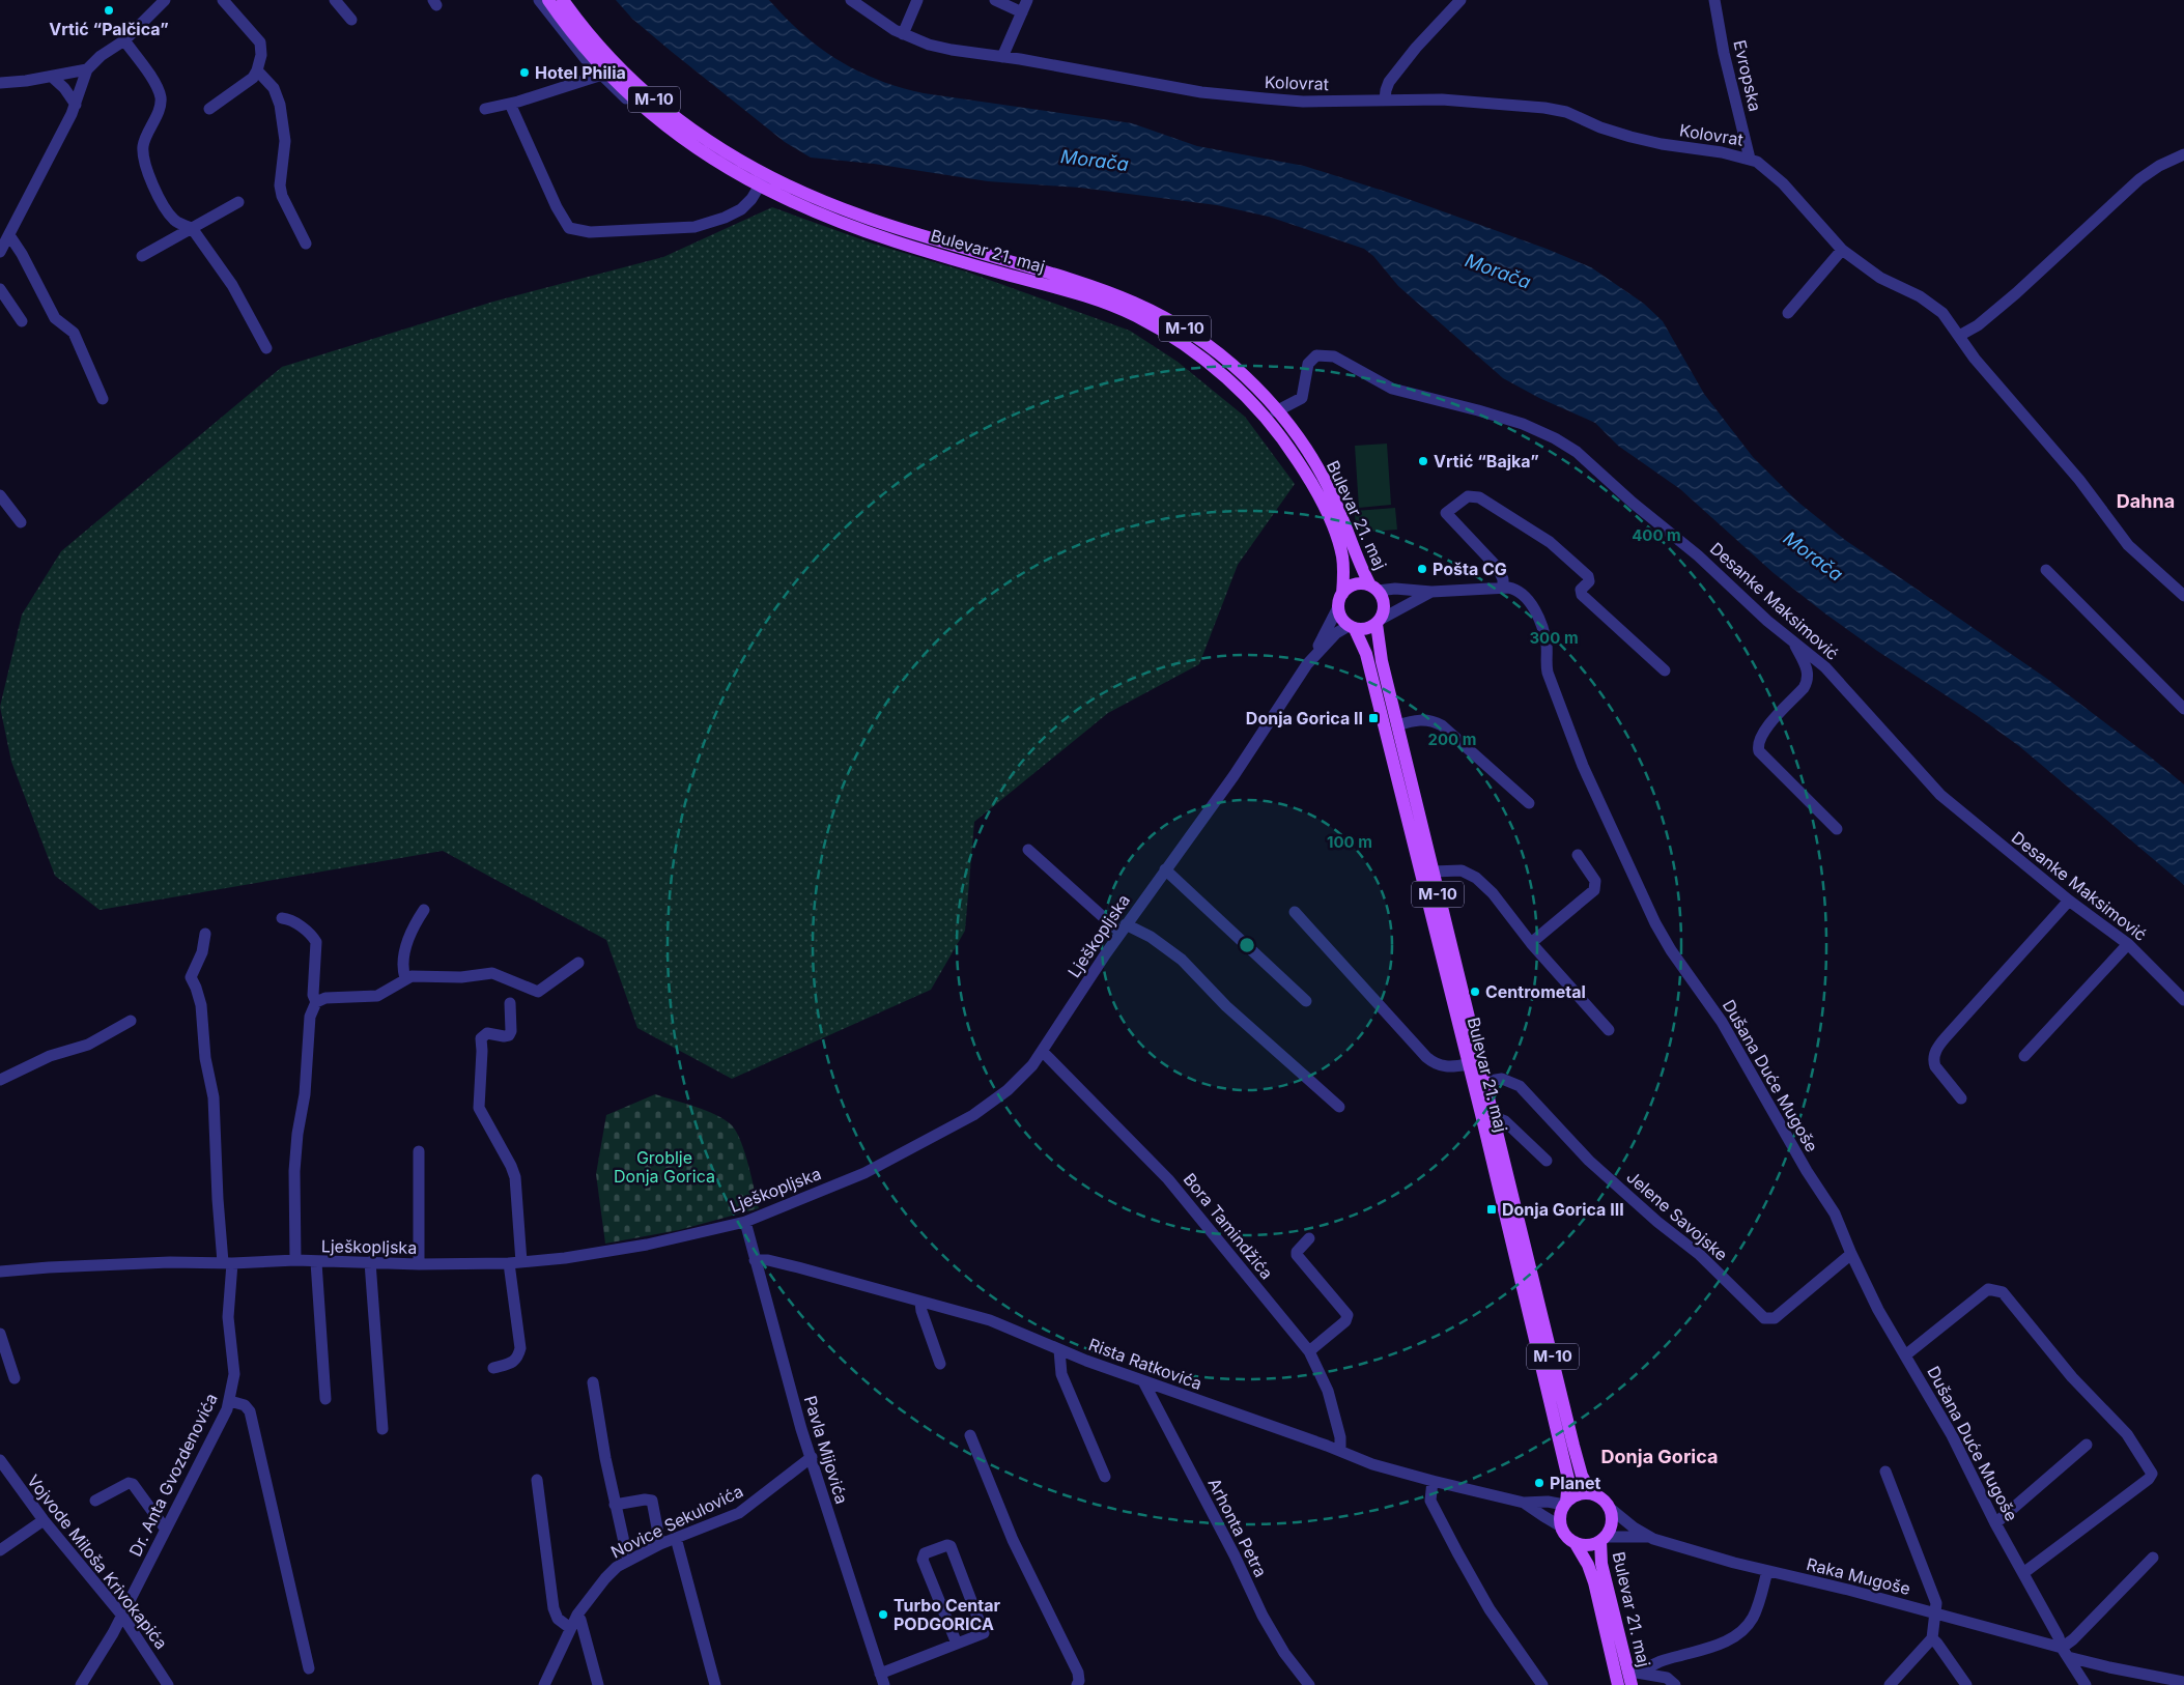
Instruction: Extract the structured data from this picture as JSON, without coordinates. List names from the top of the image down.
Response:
{
  "streets": {
    "main road": ["M-10", "Bulevar 21. maj"],
    "street": [
      "Evropska",
      "Kolovrat",
      "Desanke Maksimović",
      "Lješkopljska",
      "Dušana Duće Mugoše",
      "Jelene Savojske",
      "Bora Tamindžića",
      "Rista Ratkovića",
      "Pavla Mijovića",
      "Dr. Anta Gvozdenovića",
      "Novice Sekulovića",
      "Arhonta Petra",
      "Vojvode Miloša Krivokapića",
      "Raka Mugoše"
    ]
  },
  "crossings": [
    ["Evropska", "Kolovrat"],
    ["Bulevar 21. maj", "Desanke Maksimović"],
    ["Bulevar 21. maj", "Lješkopljska"],
    ["Bulevar 21. maj", "Dušana Duće Mugoše"],
    ["Bulevar 21. maj", "Jelene Savojske"],
    ["Bulevar 21. maj", "Rista Ratkovića"],
    ["Bulevar 21. maj", "Raka Mugoše"],
    ["Lješkopljska", "Dušana Duće Mugoše"],
    ["Lješkopljska", "Bora Tamindžića"],
    ["Lješkopljska", "Pavla Mijovića"],
    ["Lješkopljska", "Dr. Anta Gvozdenovića"],
    ["Dušana Duće Mugoše", "Jelene Savojske"],
    ["Dušana Duće Mugoše", "Raka Mugoše"],
    ["Bora Tamindžića", "Rista Ratkovića"],
    ["Rista Ratkovića", "Pavla Mijovića"],
    ["Rista Ratkovića", "Arhonta Petra"],
    ["Rista Ratkovića", "Raka Mugoše"],
    ["Pavla Mijovića", "Novice Sekulovića"],
    ["Dr. Anta Gvozdenovića", "Vojvode Miloša Krivokapića"]
  ],
  "districts": ["Dahna", "Donja Gorica"],
  "water": ["Morača"],
  "parks": ["Groblje Donja Gorica"],
  "places": {
    "other": [
      "Vrtić “Palčica”",
      "Hotel Philia",
      "Vrtić “Bajka”",
      "Pošta CG",
      "Centrometal",
      "Planet",
      "Turbo Centar PODGORICA"
    ],
    "transit": ["Donja Gorica II", "Donja Gorica III"]
  },
  "rings": [
    "400 m",
    "300 m",
    "200 m",
    "100 m"
  ]
}
